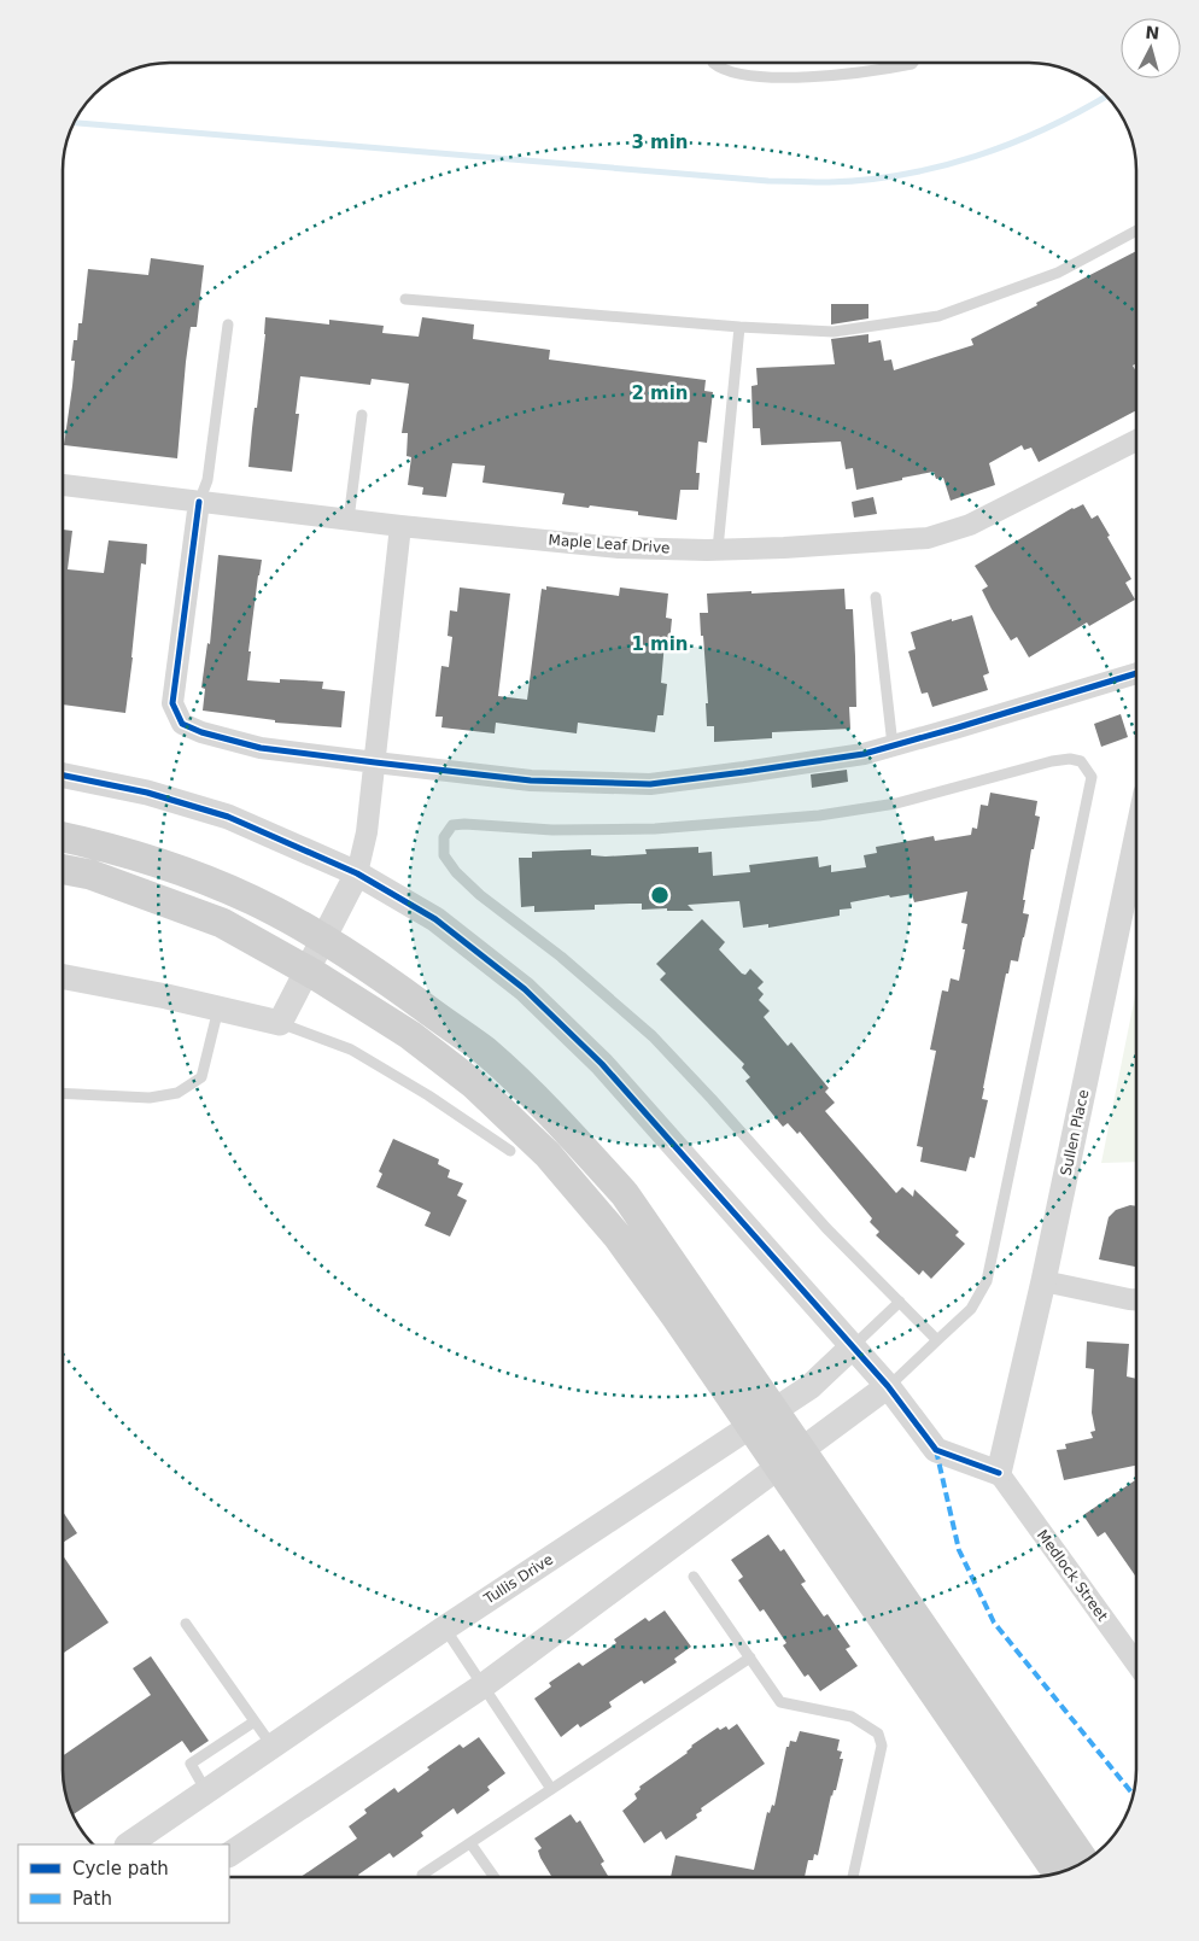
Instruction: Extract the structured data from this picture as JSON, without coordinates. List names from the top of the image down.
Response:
{
  "streets": {
    "street": [
      "Maple Leaf Drive",
      "Sullen Place",
      "Medlock Street",
      "Tullis Drive"
    ]
  },
  "crossings": [
    ["Sullen Place", "Medlock Street"]
  ],
  "legend": ["Cycle path", "Path"],
  "north": "top",
  "rings": ["3 min", "2 min", "1 min"]
}
